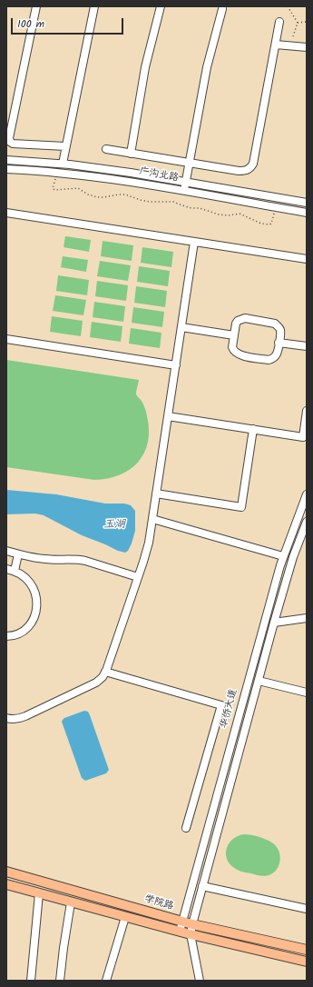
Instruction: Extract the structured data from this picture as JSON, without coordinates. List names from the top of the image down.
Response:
{
  "streets": {
    "main road": ["学院路"],
    "street": ["广沟北路", "华侨大道"]
  },
  "crossings": [
    ["华侨大道", "学院路"]
  ],
  "water": ["玉湖"],
  "scale_bar": "100 m"
}
